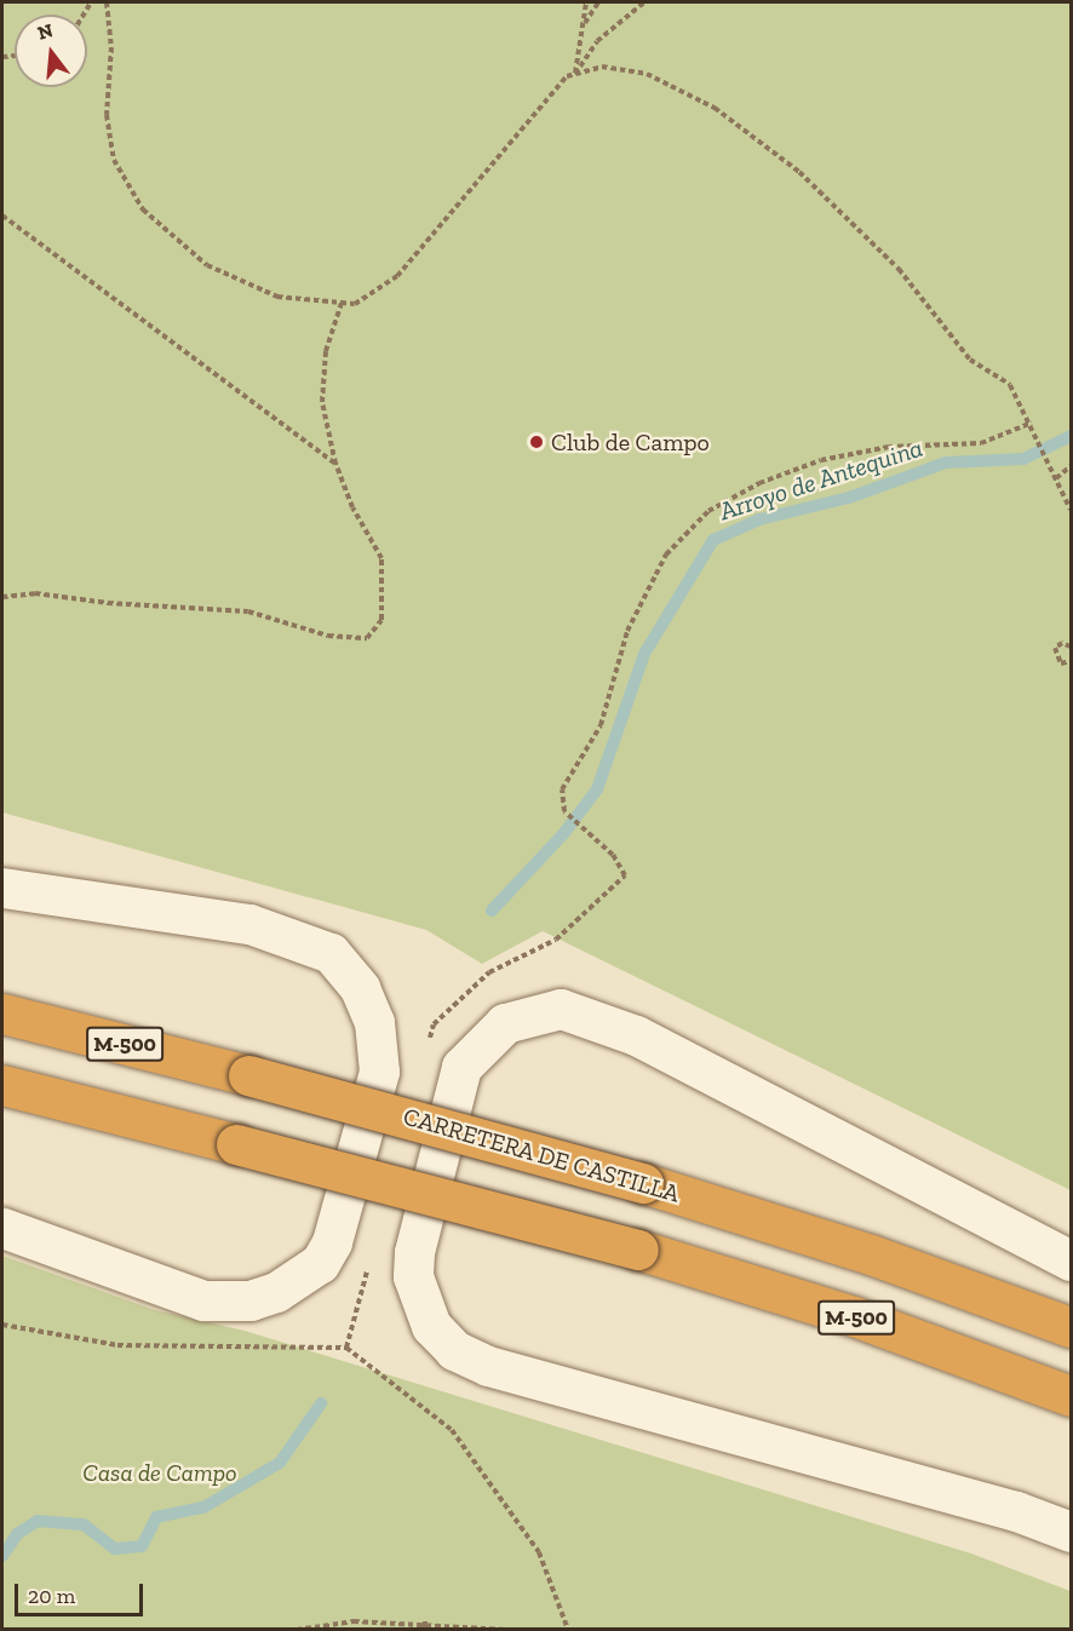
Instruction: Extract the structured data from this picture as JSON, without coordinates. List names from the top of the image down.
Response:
{
  "streets": {
    "highway": ["M-500", "CARRETERA DE CASTILLA"]
  },
  "water": ["Arroyo de Antequina"],
  "parks": ["Casa de Campo"],
  "places": ["Club de Campo"],
  "scale_bar": "20 m",
  "north": "top"
}
